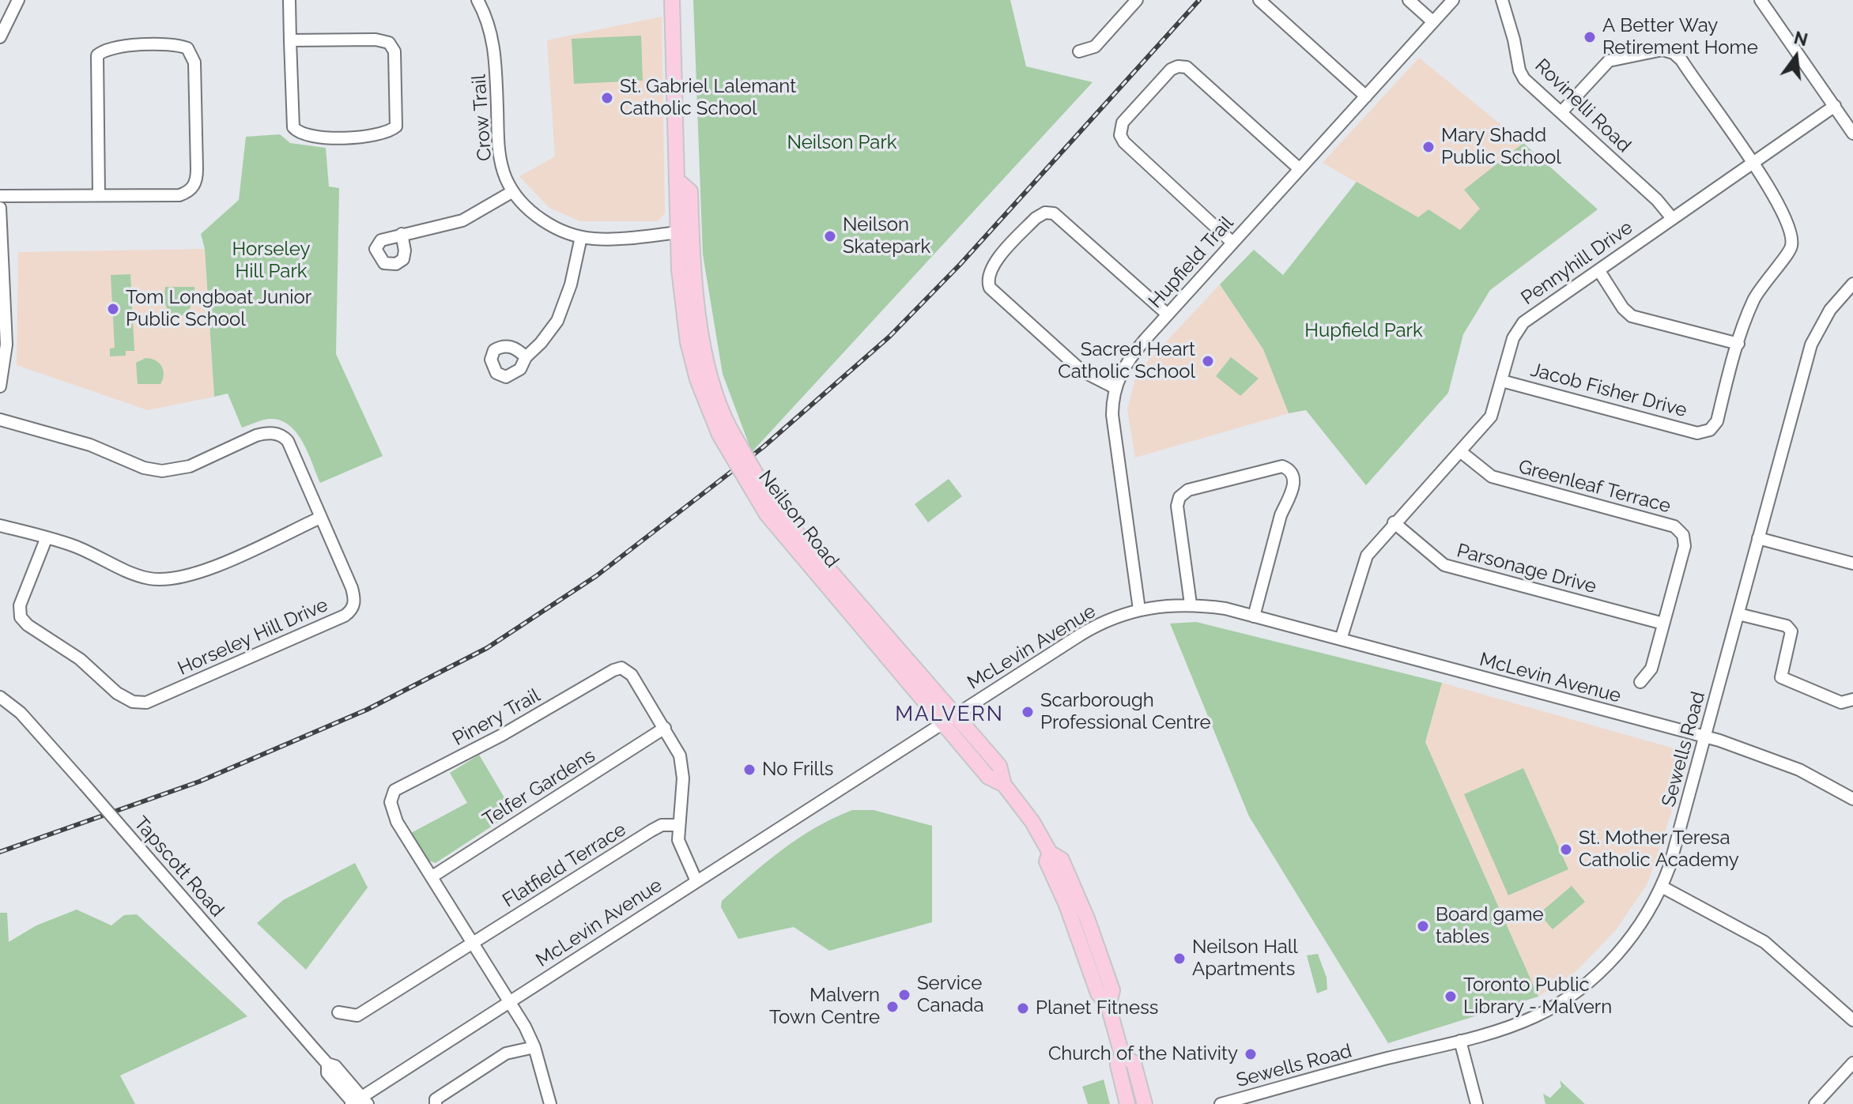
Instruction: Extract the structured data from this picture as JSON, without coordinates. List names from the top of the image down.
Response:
{
  "streets": {
    "main road": ["Neilson Road"],
    "street": [
      "Rovinelli Road",
      "Crow Trail",
      "Hupfield Trail",
      "Pennyhill Drive",
      "Jacob Fisher Drive",
      "Greenleaf Terrace",
      "Parsonage Drive",
      "Horseley Hill Drive",
      "McLevin Avenue",
      "Pinery Trail",
      "Sewells Road",
      "Telfer Gardens",
      "Flatfield Terrace",
      "Tapscott Road"
    ]
  },
  "crossings": [
    ["Rovinelli Road", "Pennyhill Drive"],
    ["Crow Trail", "Neilson Road"],
    ["Hupfield Trail", "McLevin Avenue"],
    ["Pennyhill Drive", "Jacob Fisher Drive"],
    ["Pennyhill Drive", "Greenleaf Terrace"],
    ["Pennyhill Drive", "Parsonage Drive"],
    ["Pennyhill Drive", "McLevin Avenue"],
    ["Greenleaf Terrace", "Parsonage Drive"],
    ["Neilson Road", "McLevin Avenue"],
    ["McLevin Avenue", "Pinery Trail"],
    ["McLevin Avenue", "Sewells Road"],
    ["McLevin Avenue", "Tapscott Road"],
    ["Pinery Trail", "Telfer Gardens"],
    ["Pinery Trail", "Flatfield Terrace"]
  ],
  "districts": ["MALVERN"],
  "parks": ["Neilson Park", "Horseley Hill Park", "Hupfield Park"],
  "places": [
    "A Better Way Retirement Home",
    "St. Gabriel Lalemant Catholic School",
    "Mary Shadd Public School",
    "Neilson Skatepark",
    "Tom Longboat Junior Public School",
    "Sacred Heart Catholic School",
    "Scarborough Professional Centre",
    "No Frills",
    "St. Mother Teresa Catholic Academy",
    "Board game tables",
    "Neilson Hall Apartments",
    "Service Canada",
    "Toronto Public Library - Malvern",
    "Malvern Town Centre",
    "Planet Fitness",
    "Church of the Nativity"
  ],
  "north": "top"
}
